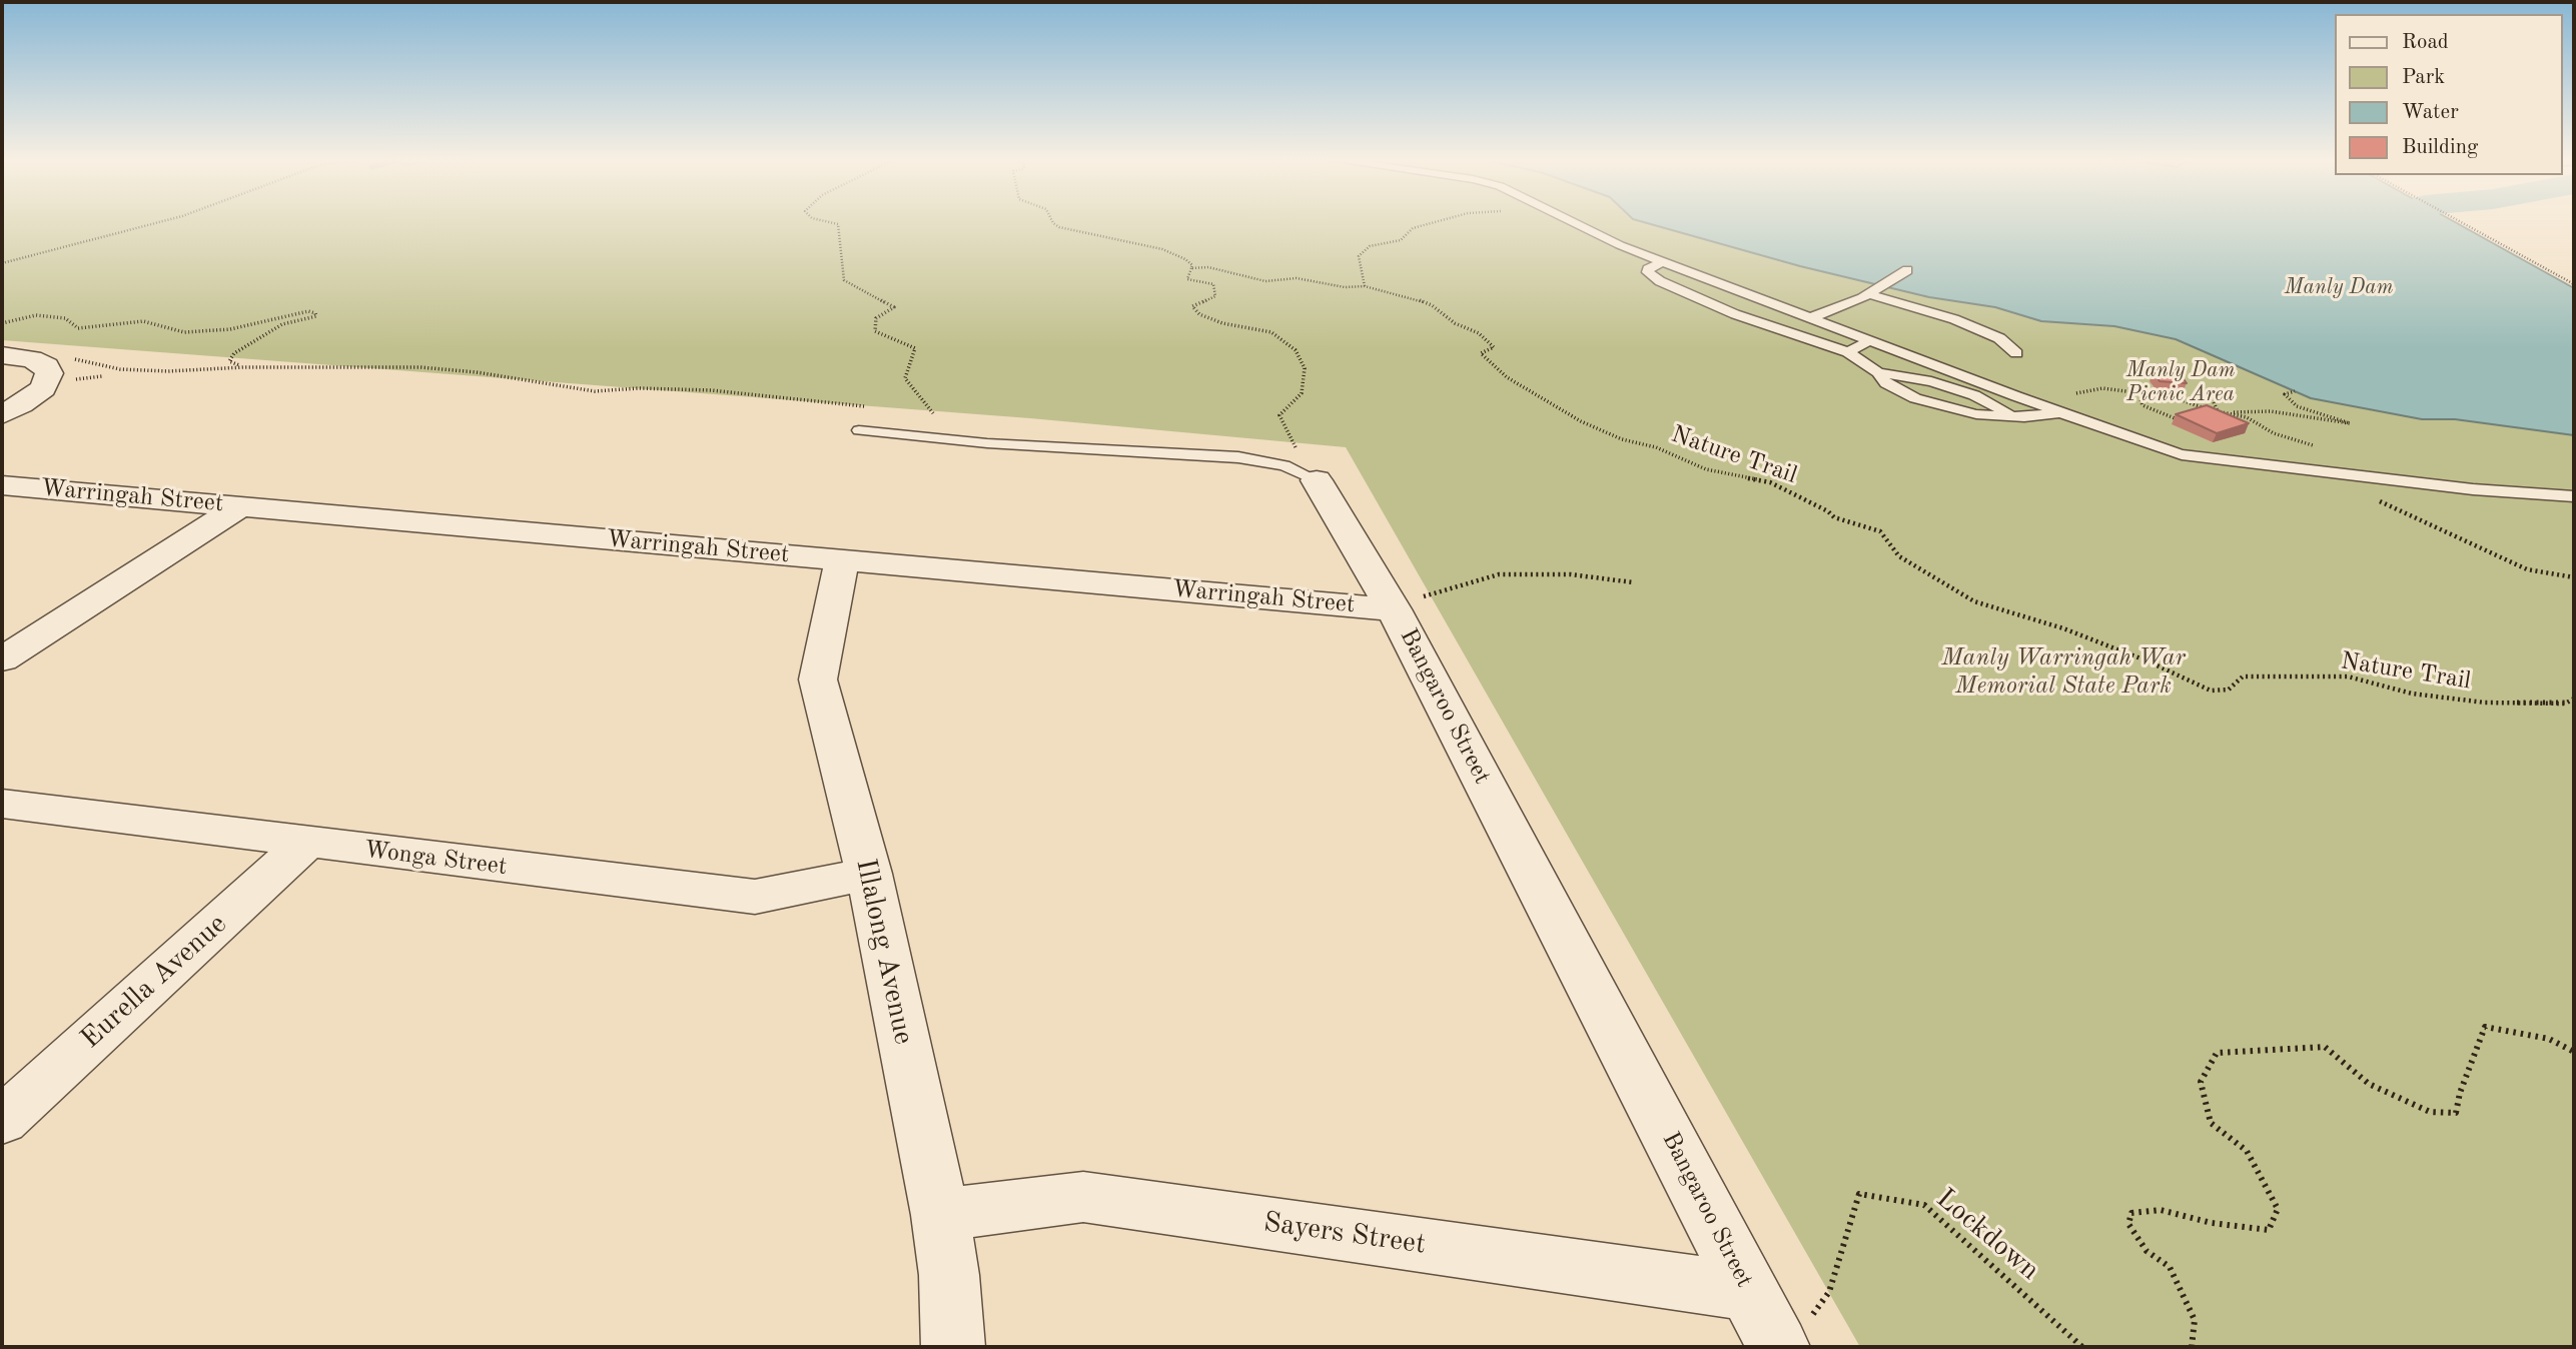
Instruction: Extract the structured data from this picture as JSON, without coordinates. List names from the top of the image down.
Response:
{
  "streets": {
    "street": [
      "Warringah Street",
      "Bangaroo Street",
      "Wonga Street",
      "Illalong Avenue",
      "Eurella Avenue",
      "Sayers Street"
    ],
    "path": ["Nature Trail", "Lockdown"]
  },
  "crossings": [
    ["Warringah Street", "Bangaroo Street"],
    ["Warringah Street", "Illalong Avenue"],
    ["Bangaroo Street", "Sayers Street"],
    ["Bangaroo Street", "Lockdown"],
    ["Wonga Street", "Illalong Avenue"],
    ["Wonga Street", "Eurella Avenue"],
    ["Illalong Avenue", "Sayers Street"],
    ["Sayers Street", "Lockdown"]
  ],
  "water": ["Manly Dam"],
  "parks": ["Manly Dam Picnic Area", "Manly Warringah War Memorial State Park"],
  "legend": [
    "Road",
    "Park",
    "Water",
    "Building"
  ]
}
